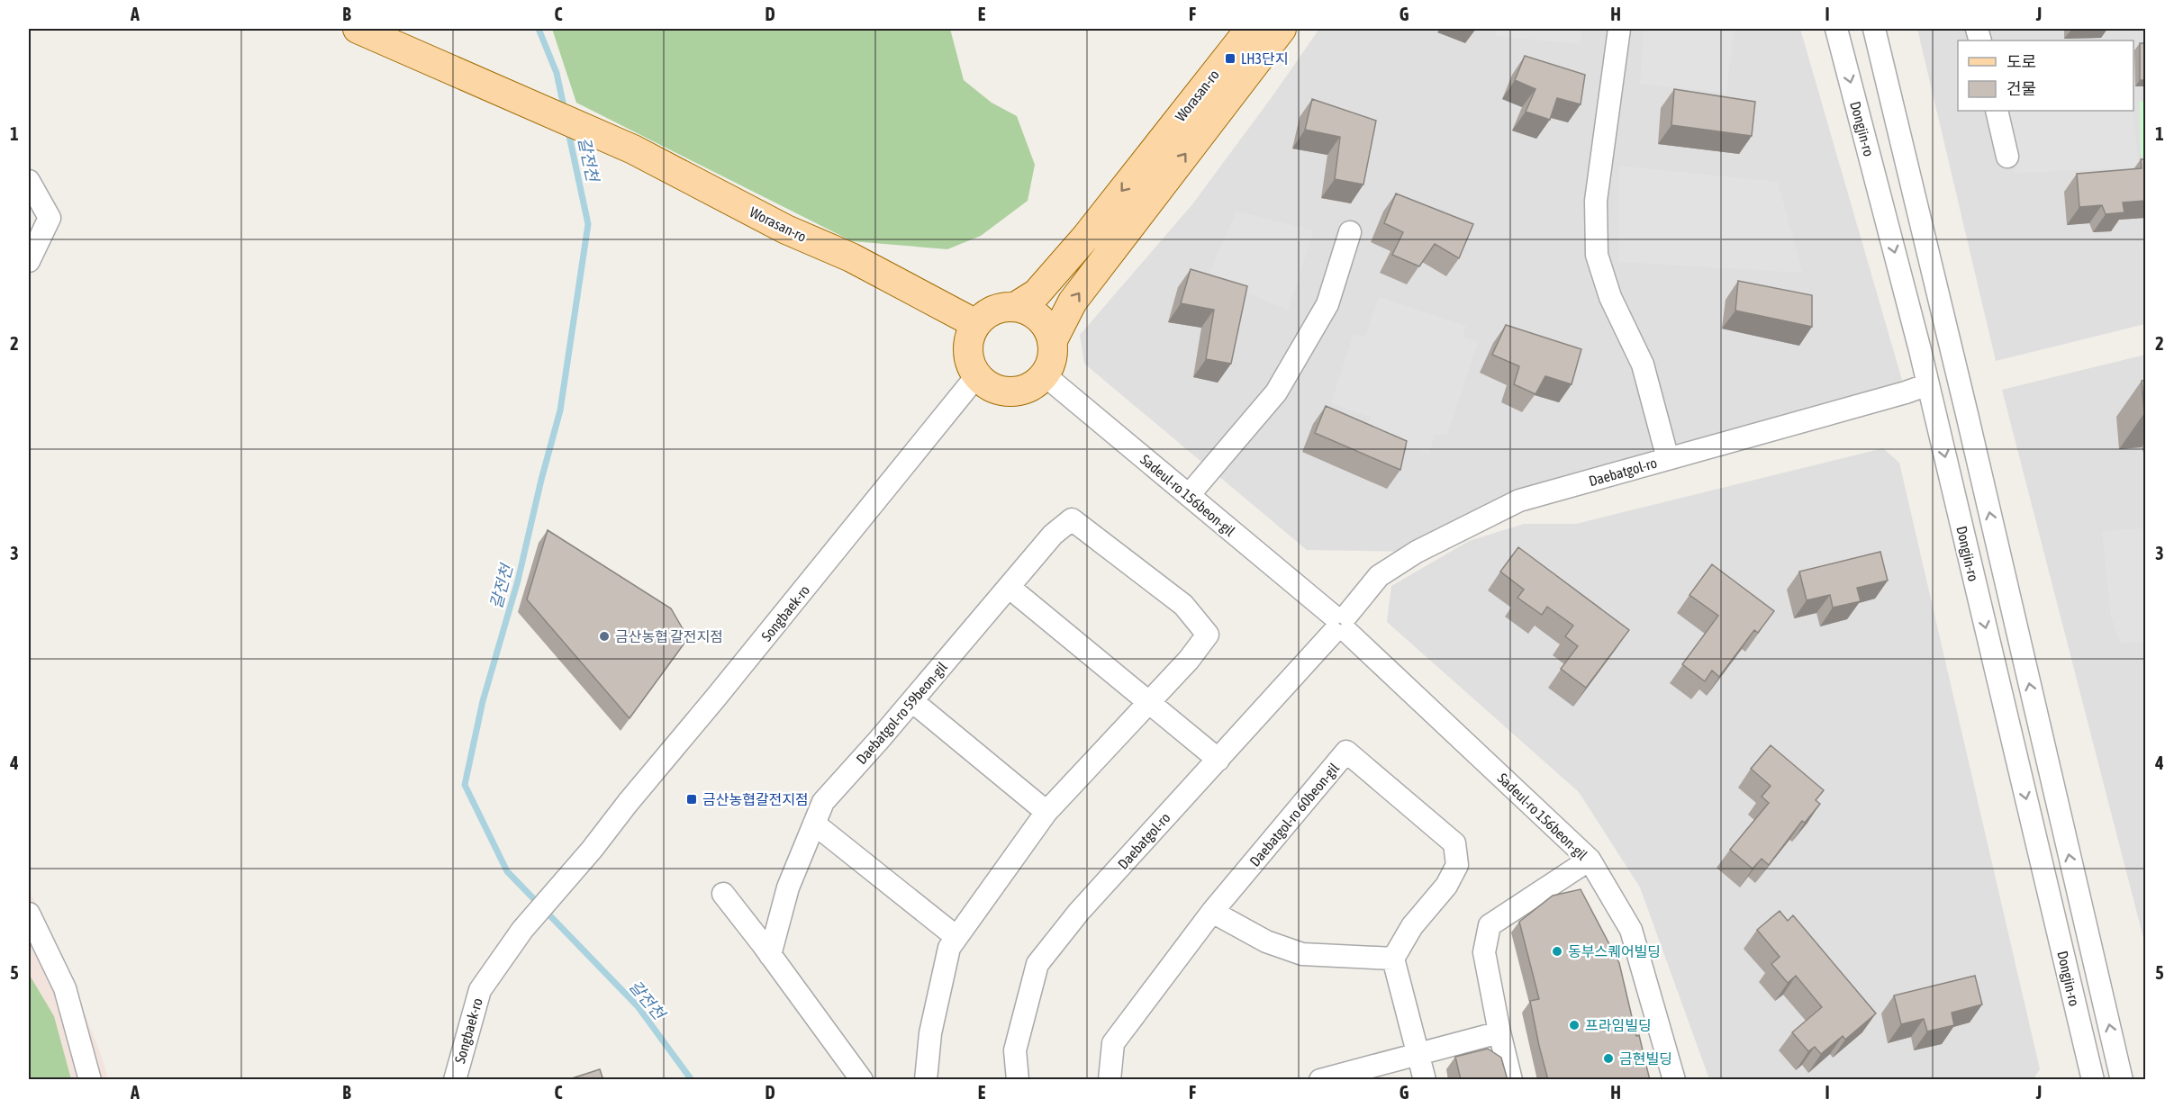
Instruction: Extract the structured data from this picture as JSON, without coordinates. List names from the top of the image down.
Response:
{
  "streets": {
    "main road": ["Worasan-ro"],
    "street": [
      "Dongjin-ro",
      "Daebatgol-ro",
      "Sadeul-ro 156beon-gil",
      "Songbaek-ro",
      "Daebatgol-ro 59beon-gil",
      "Daebatgol-ro 60beon-gil"
    ]
  },
  "crossings": [
    ["Worasan-ro", "Sadeul-ro 156beon-gil"],
    ["Worasan-ro", "Songbaek-ro"],
    ["Dongjin-ro", "Daebatgol-ro"],
    ["Daebatgol-ro", "Sadeul-ro 156beon-gil"],
    ["Sadeul-ro 156beon-gil", "Songbaek-ro"]
  ],
  "water": ["갈전천"],
  "places": {
    "transit": ["LH3단지", "금산농협갈전지점"],
    "other": [
      "금산농협 갈전지점",
      "동부스퀘어빌딩",
      "프라임빌딩",
      "금현빌딩"
    ]
  },
  "legend": ["도로", "건물"],
  "grid": {
    "columns": [
      "A",
      "B",
      "C",
      "D",
      "E",
      "F",
      "G",
      "H",
      "I",
      "J"
    ],
    "rows": [
      "1",
      "2",
      "3",
      "4",
      "5"
    ]
  }
}
